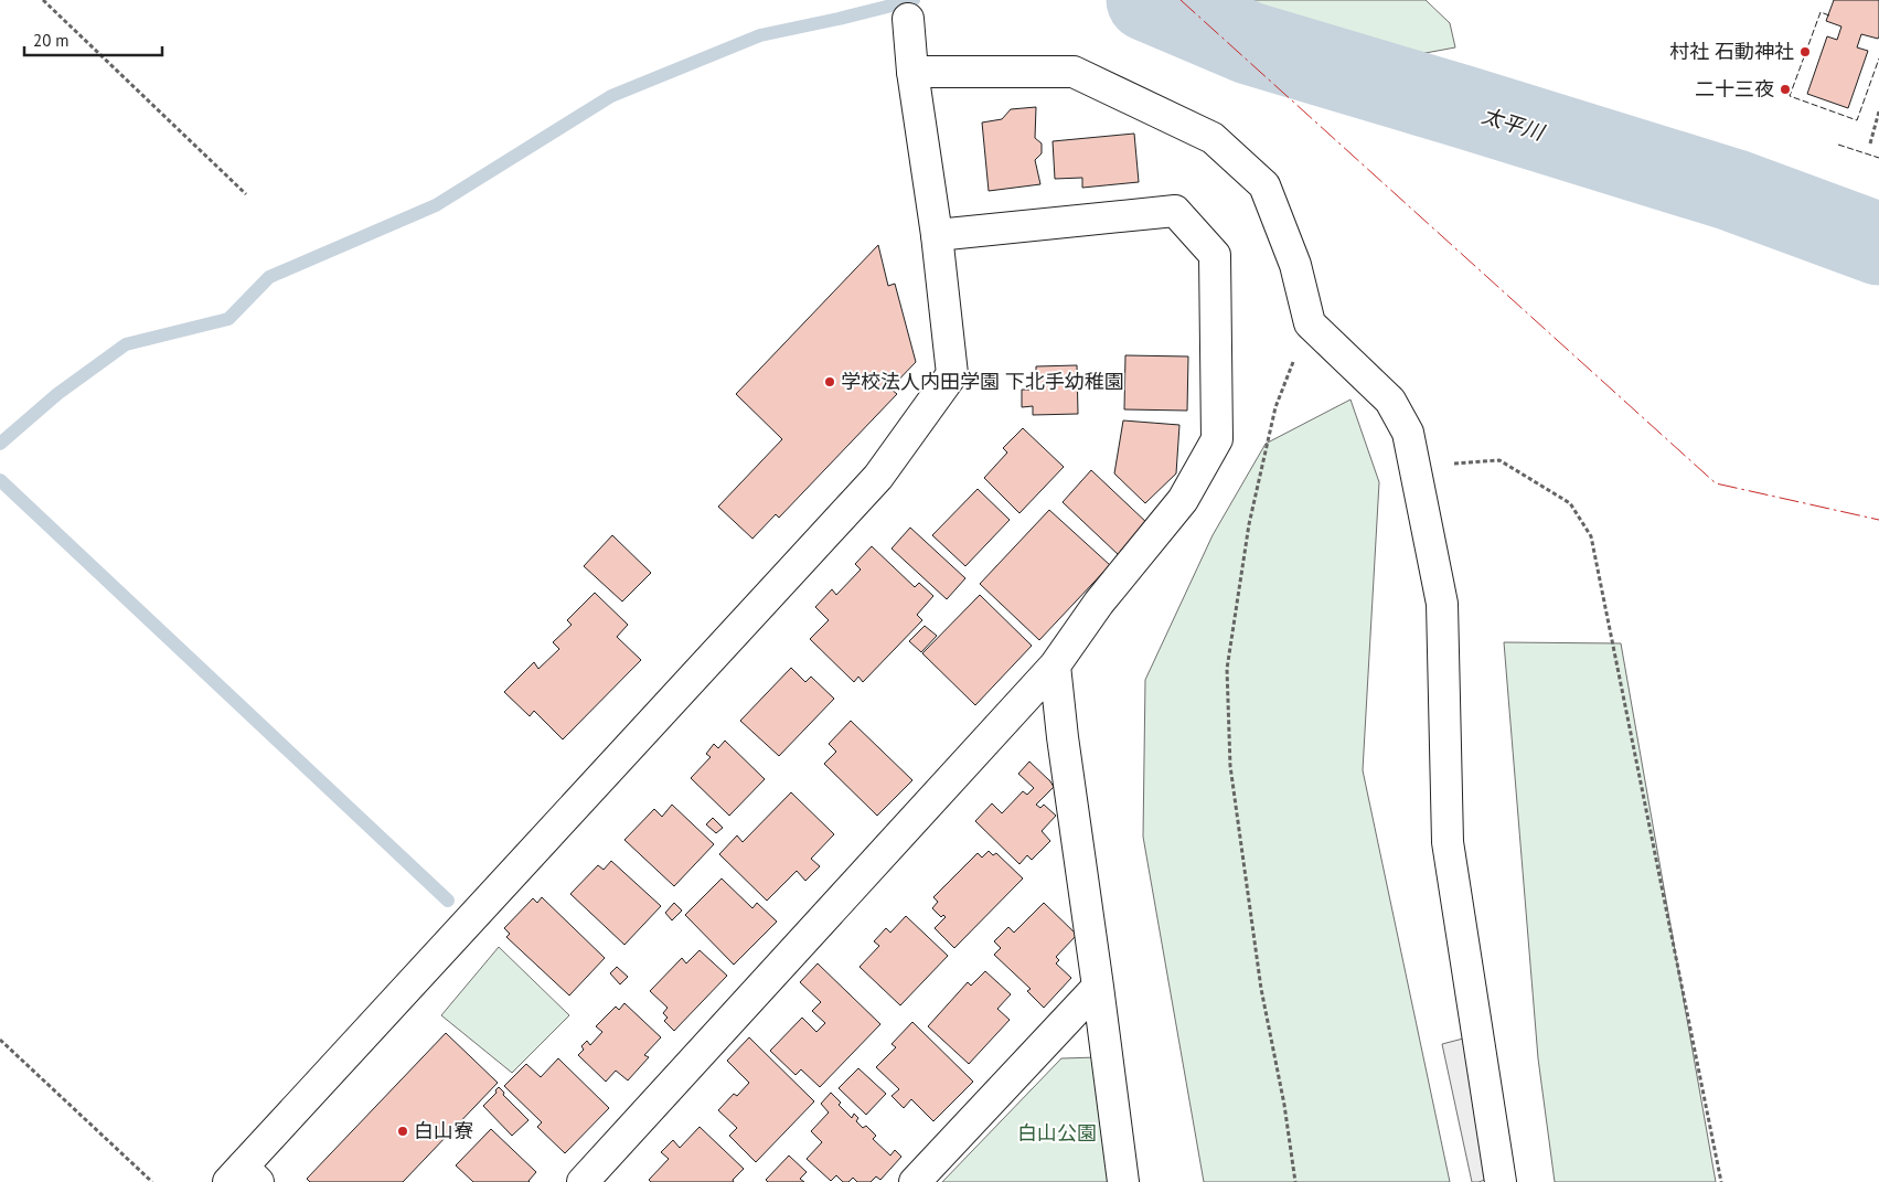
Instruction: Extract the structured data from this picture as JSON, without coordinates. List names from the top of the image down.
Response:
{
  "water": ["太平川"],
  "parks": ["白山公園"],
  "places": [
    "村社 石動神社",
    "二十三夜",
    "学校法人内田学園 下北手幼稚園",
    "白山寮"
  ],
  "scale_bar": "20 m"
}
